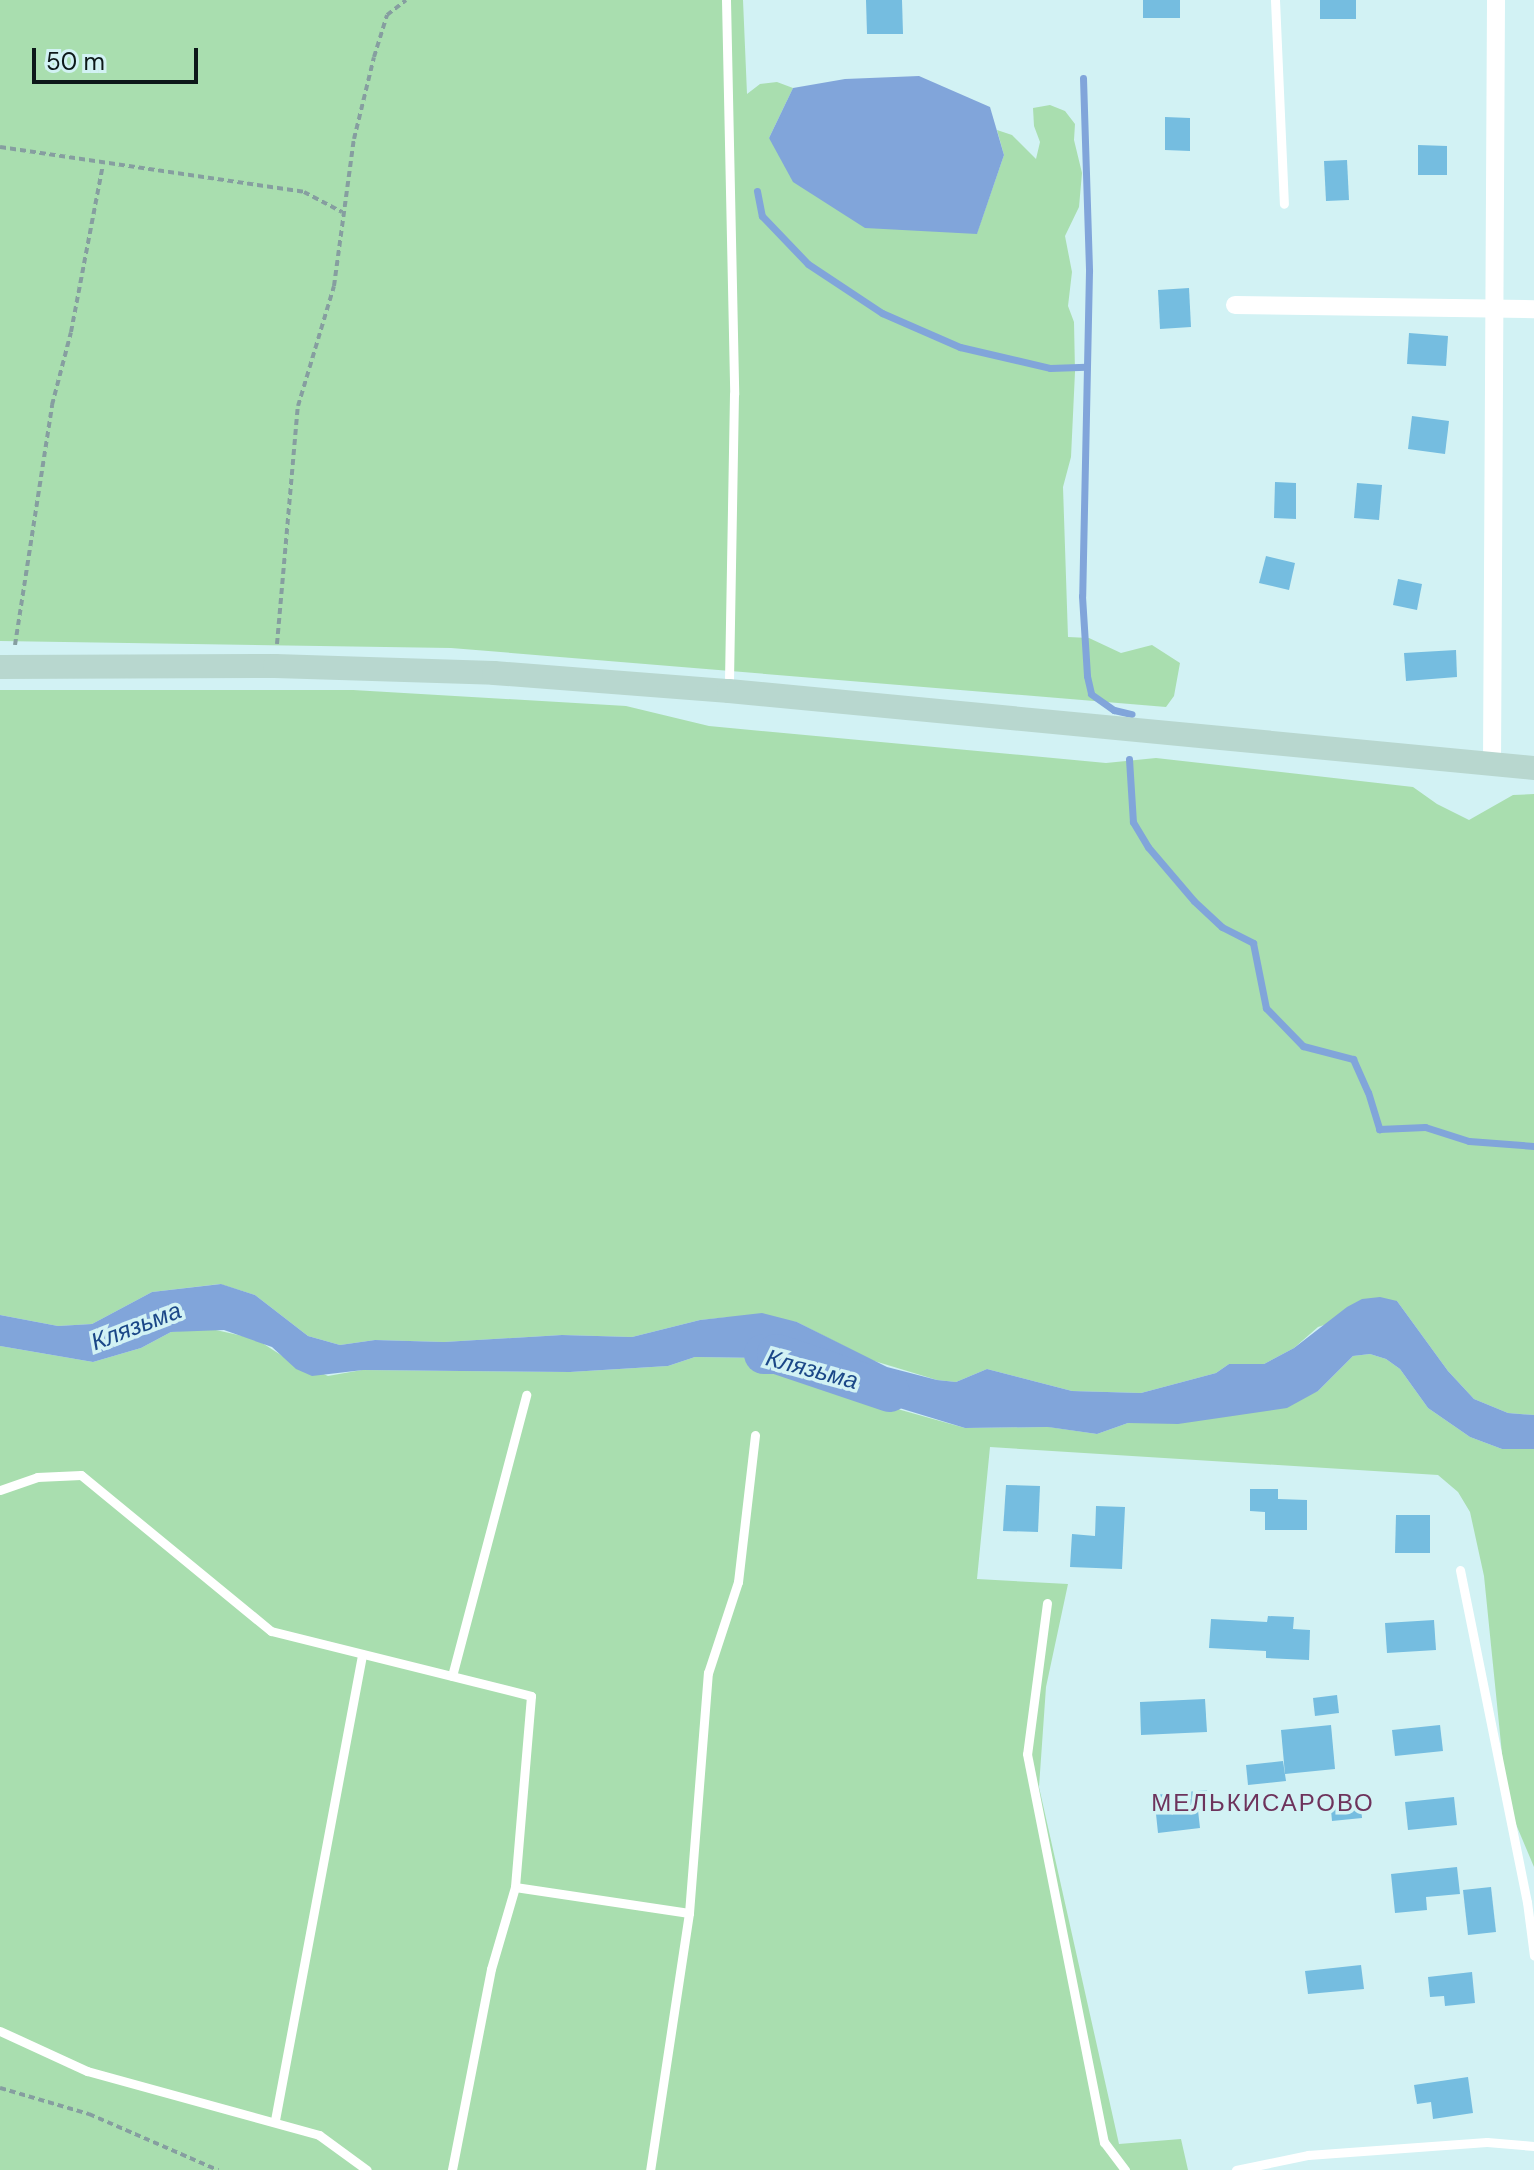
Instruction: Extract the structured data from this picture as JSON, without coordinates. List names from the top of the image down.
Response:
{
  "districts": ["МЕЛЬКИСАРОВО"],
  "water": ["Клязьма"],
  "scale_bar": "50 m"
}
